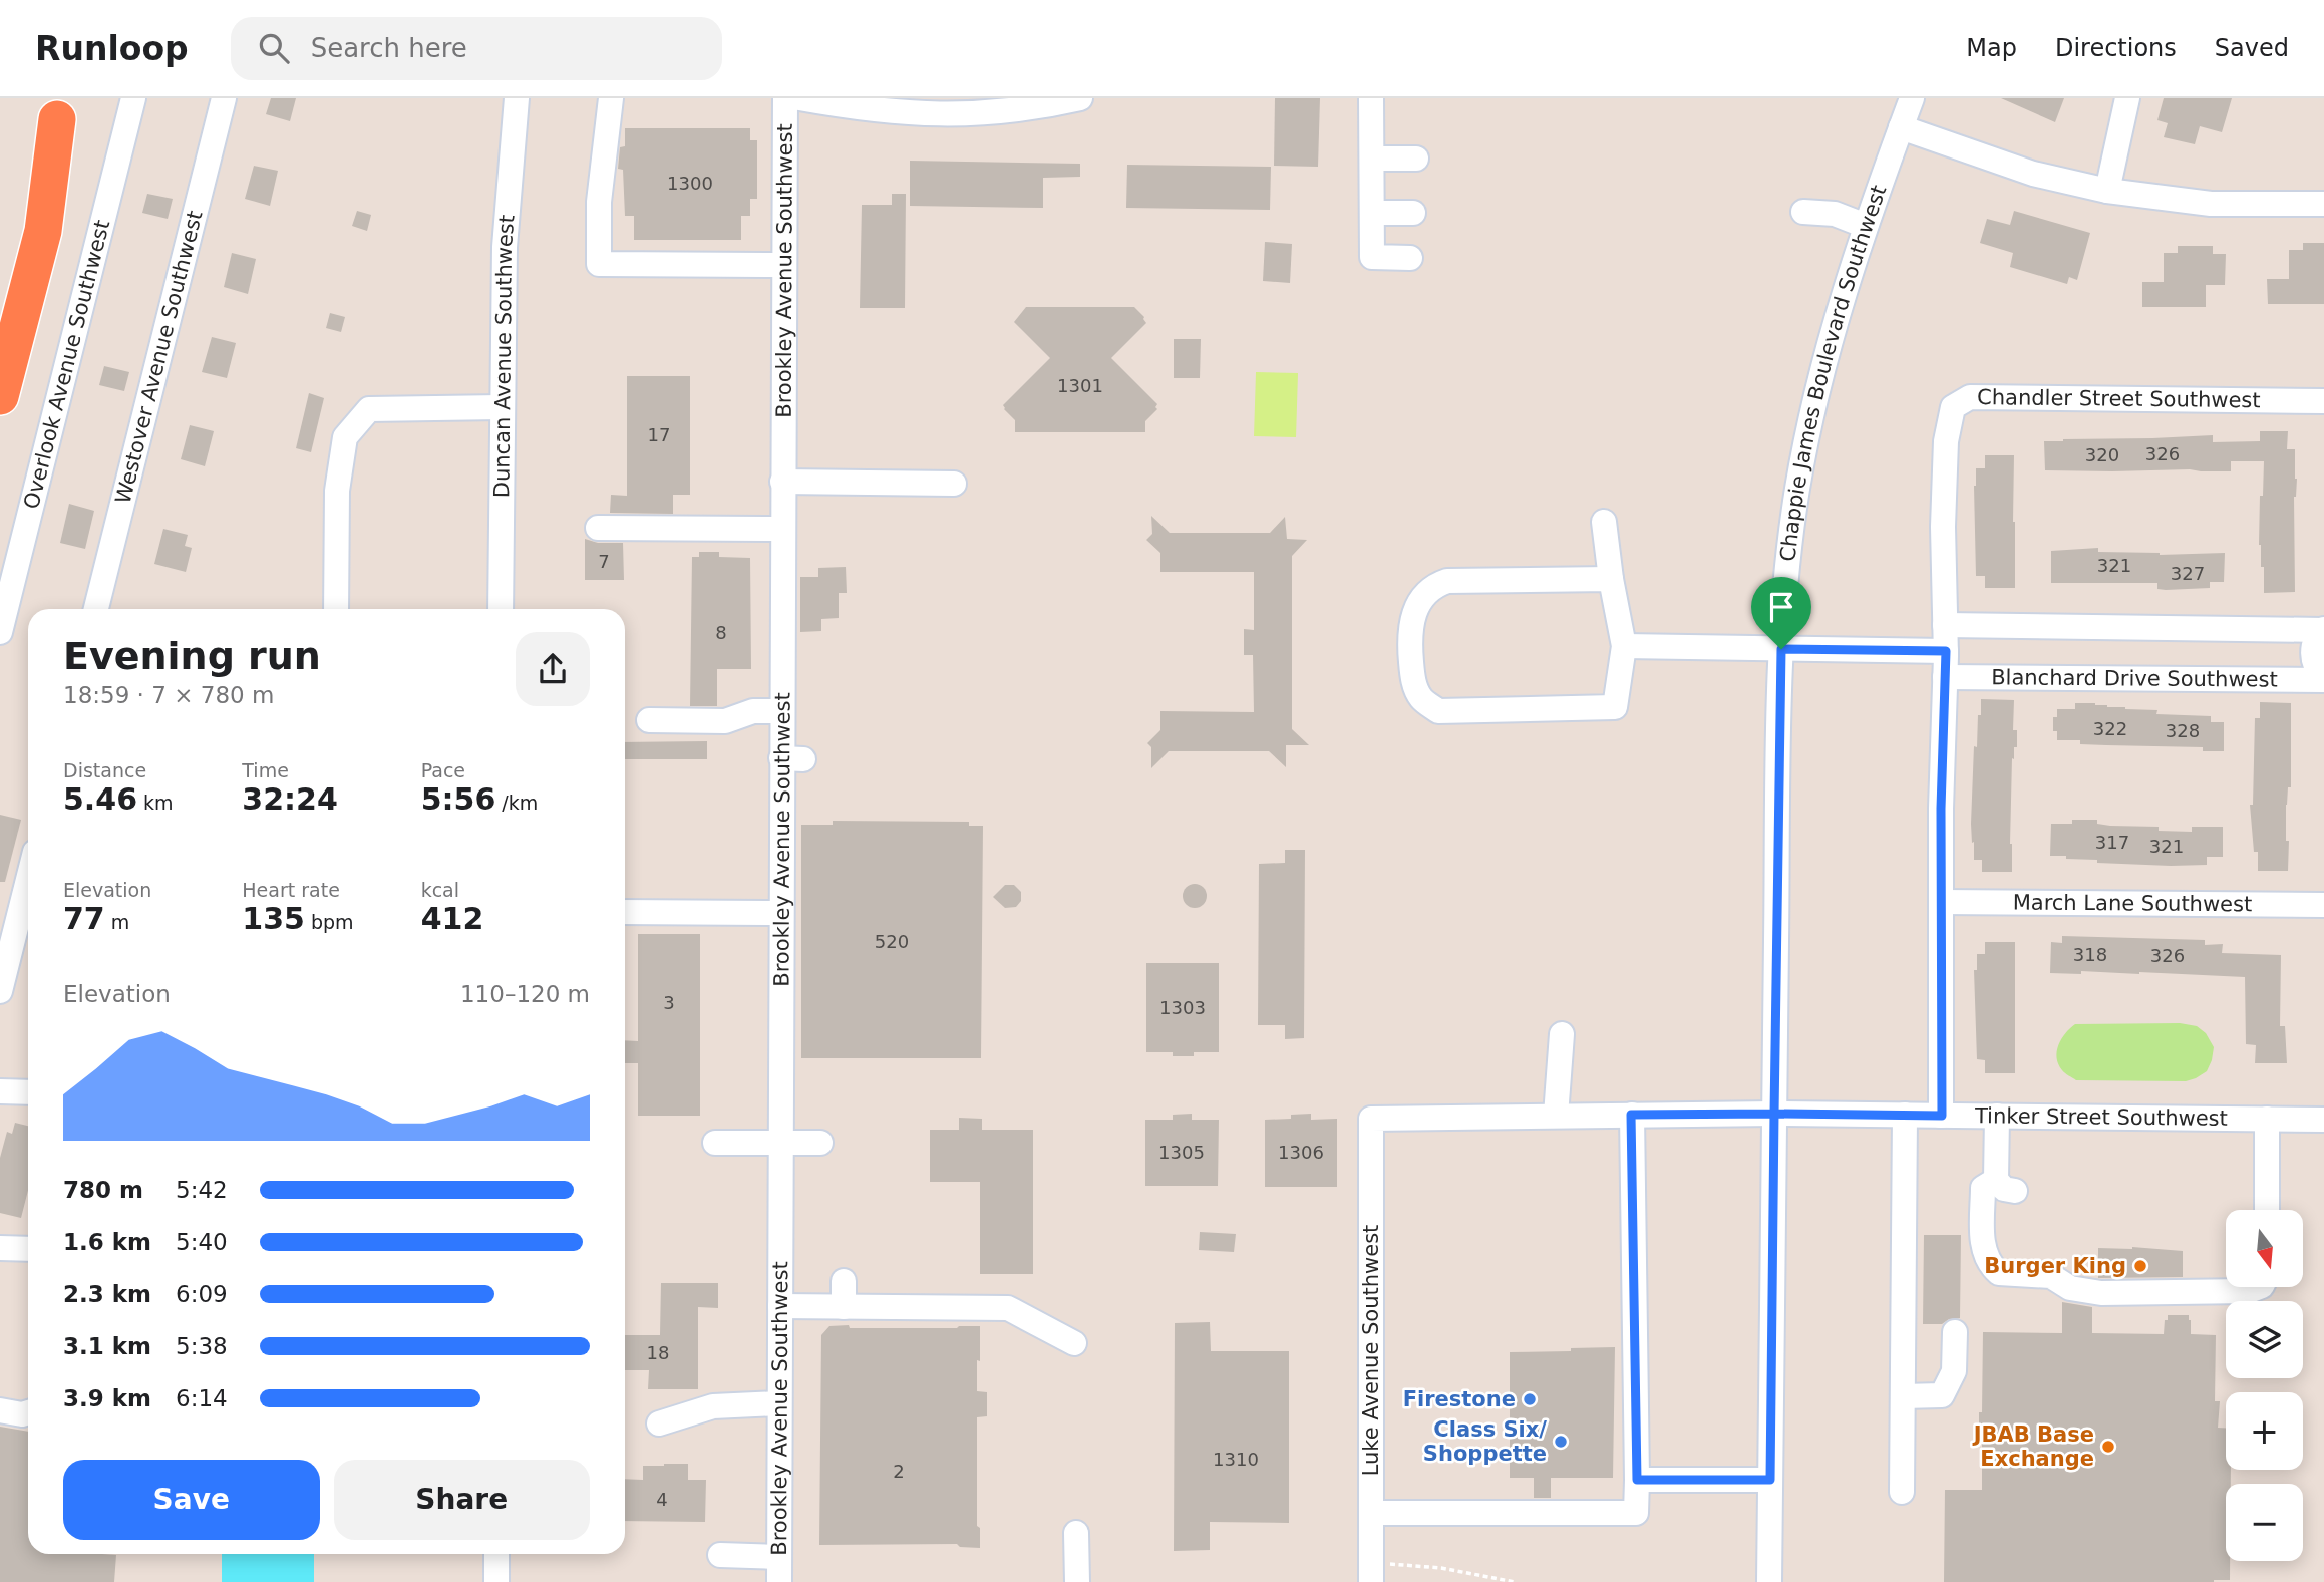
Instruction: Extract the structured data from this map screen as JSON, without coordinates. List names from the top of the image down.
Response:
{
  "streets": {
    "street": [
      "Brookley Avenue Southwest",
      "Westover Avenue Southwest",
      "Duncan Avenue Southwest",
      "Overlook Avenue Southwest",
      "Chappie James Boulevard Southwest",
      "Chandler Street Southwest",
      "Blanchard Drive Southwest",
      "March Lane Southwest",
      "Tinker Street Southwest",
      "Luke Avenue Southwest"
    ]
  },
  "crossings": [
    ["Chappie James Boulevard Southwest", "Tinker Street Southwest"],
    ["Chandler Street Southwest", "Blanchard Drive Southwest"],
    ["Chandler Street Southwest", "March Lane Southwest"],
    ["Chandler Street Southwest", "Tinker Street Southwest"],
    ["Tinker Street Southwest", "Luke Avenue Southwest"]
  ],
  "places": [
    "Burger King",
    "Firestone",
    "Class Six/ Shoppette",
    "JBAB Base Exchange"
  ],
  "house_numbers": [
    "1300",
    "1301",
    "17",
    "326",
    "320",
    "7",
    "321",
    "327",
    "8",
    "322",
    "328",
    "317",
    "321",
    "520",
    "318",
    "326",
    "3",
    "1303",
    "1305",
    "1306",
    "18",
    "1310",
    "2",
    "4"
  ],
  "north": "bottom",
  "page": {
    "header": "Runloop",
    "search": "Search here",
    "nav": ["Map", "Directions", "Saved"],
    "heading": ["Evening run", "18:59 · 7 × 780 m"],
    "stats": [
      ["Distance", "5.46 km"],
      ["Time", "32:24"],
      ["Pace", "5:56 /km"],
      ["Elevation", "77 m"],
      ["Heart rate", "135 bpm"],
      ["kcal", "412"]
    ],
    "chart": ["Elevation", "110–120 m"],
    "list": [
      {
        "name": "780 m",
        "note": "5:42"
      },
      {
        "name": "1.6 km",
        "note": "5:40"
      },
      {
        "name": "2.3 km",
        "note": "6:09"
      },
      {
        "name": "3.1 km",
        "note": "5:38"
      },
      {
        "name": "3.9 km",
        "note": "6:14"
      }
    ],
    "map_buttons": ["+", "−"],
    "buttons": ["Save", "Share"]
  }
}
